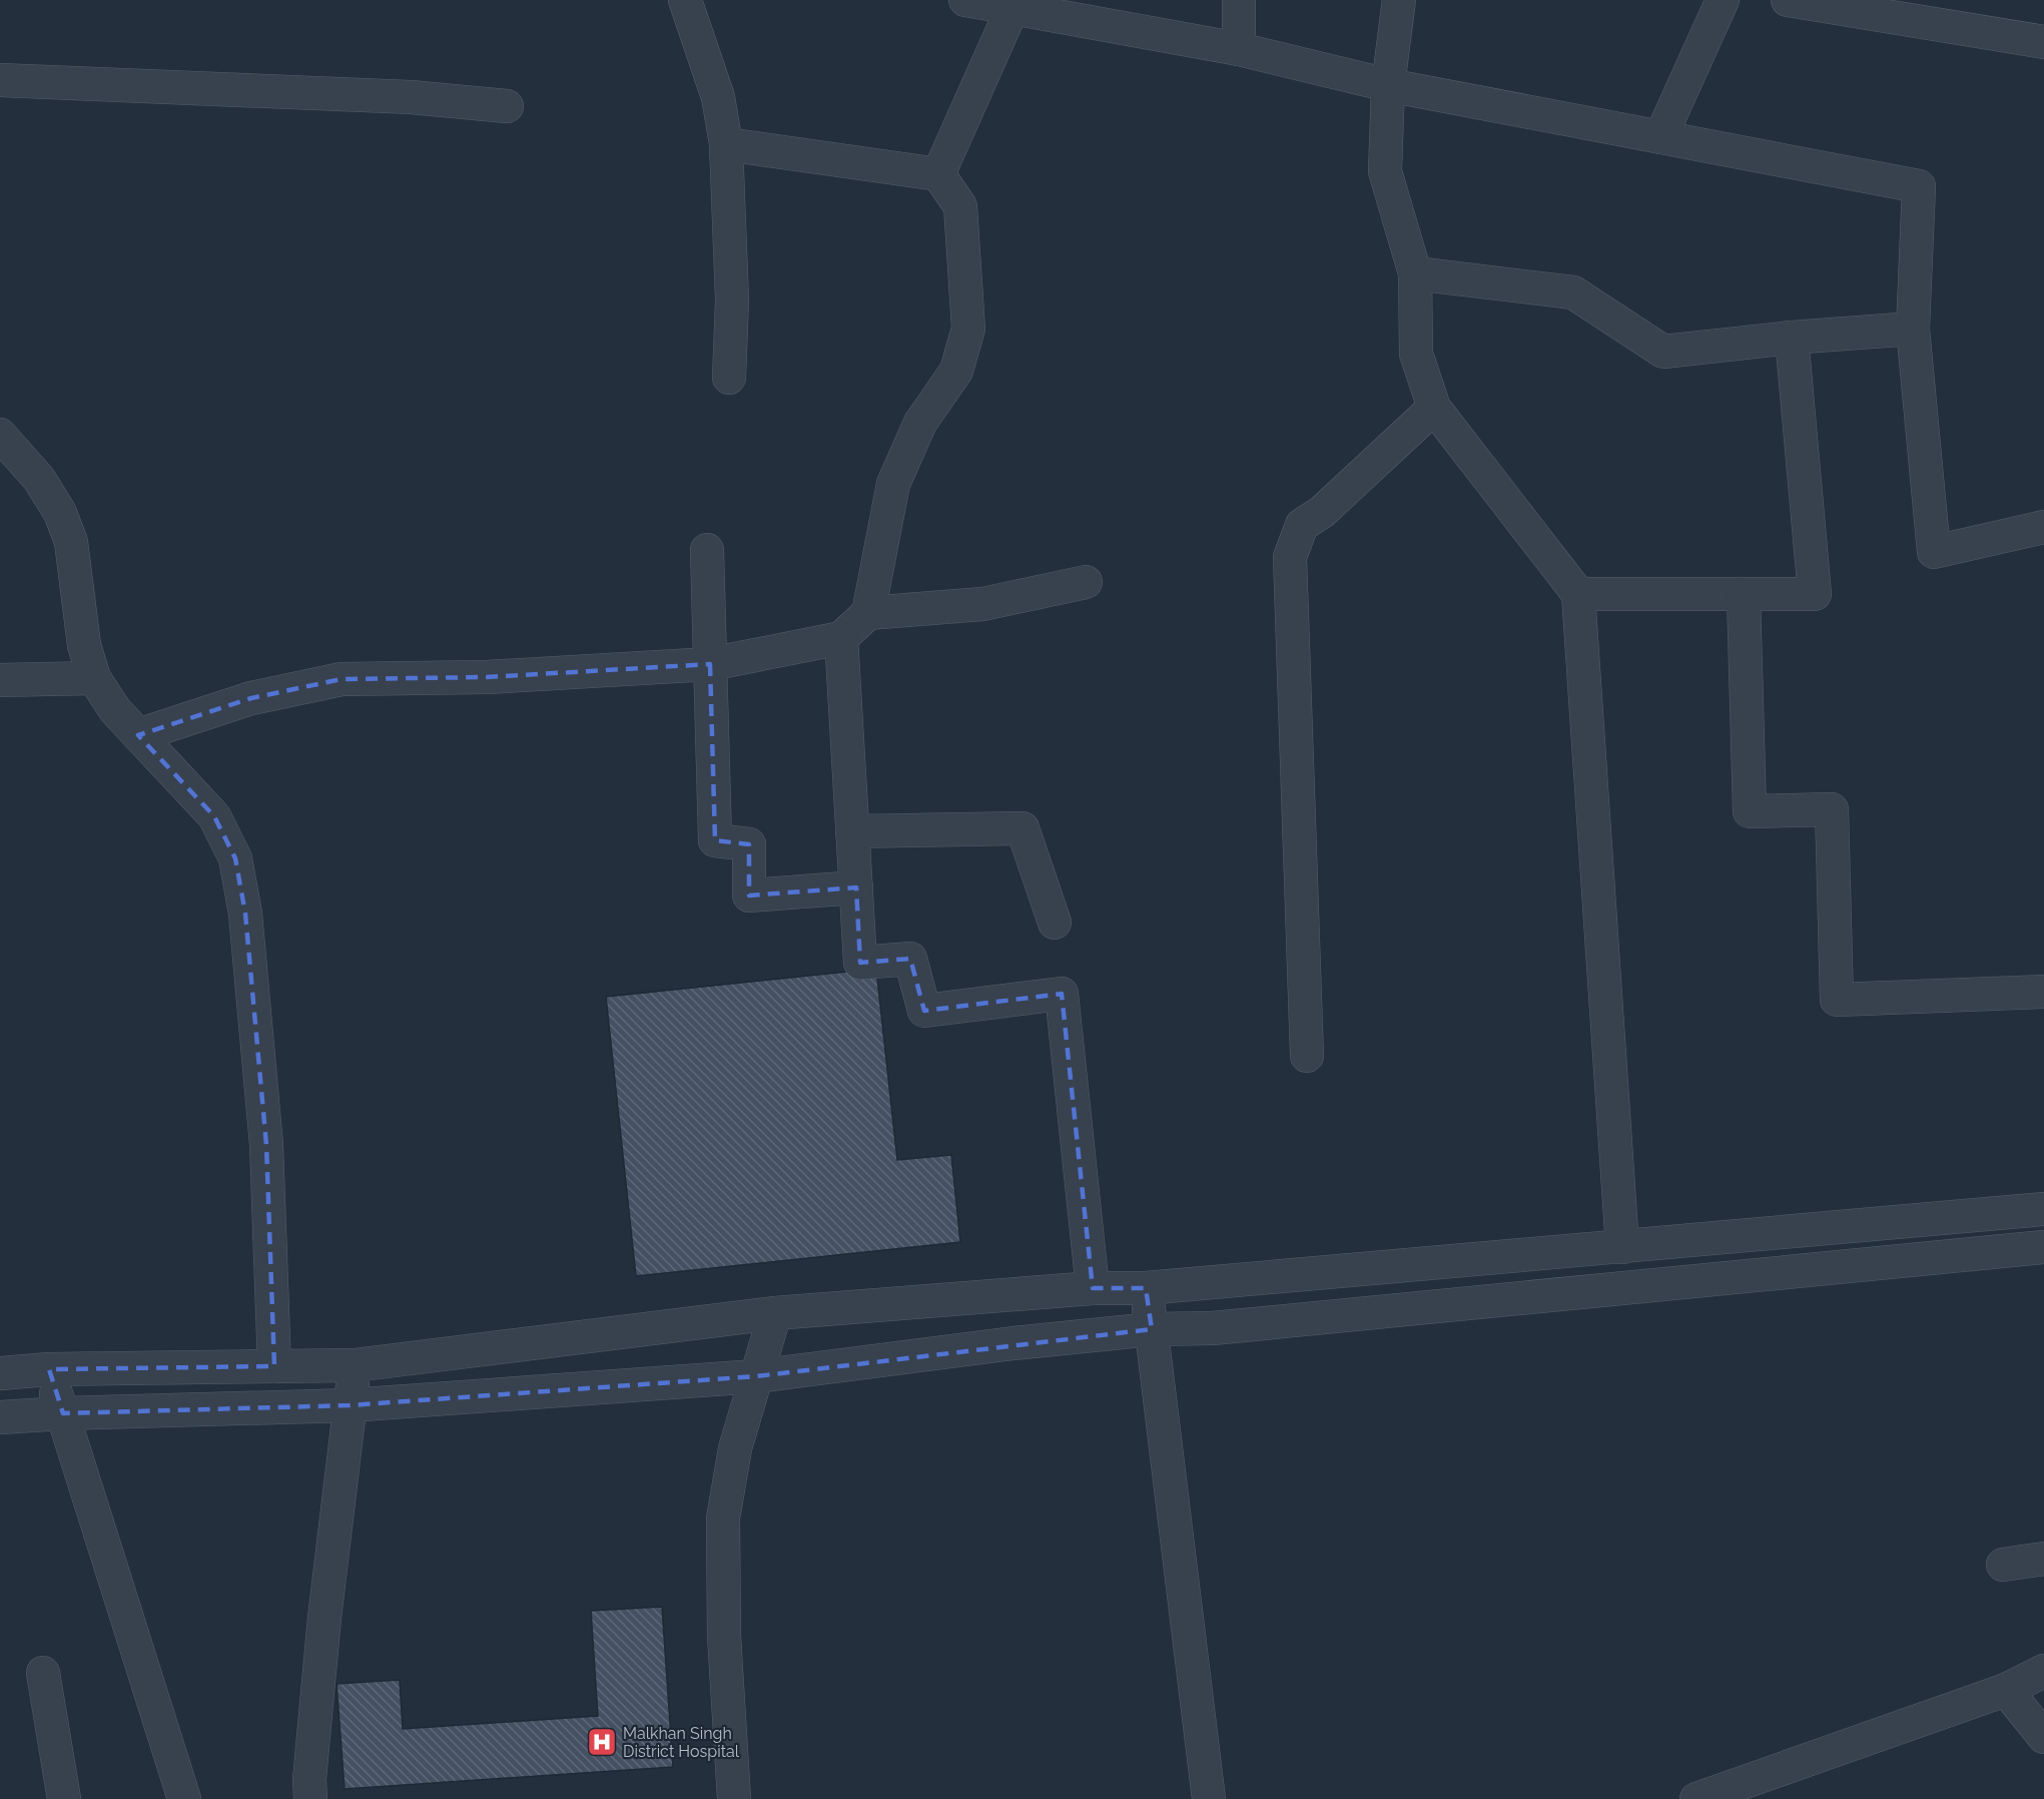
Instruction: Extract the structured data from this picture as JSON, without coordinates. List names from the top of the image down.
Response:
{
  "places": {
    "hospital": ["Malkhan Singh District Hospital"]
  }
}
